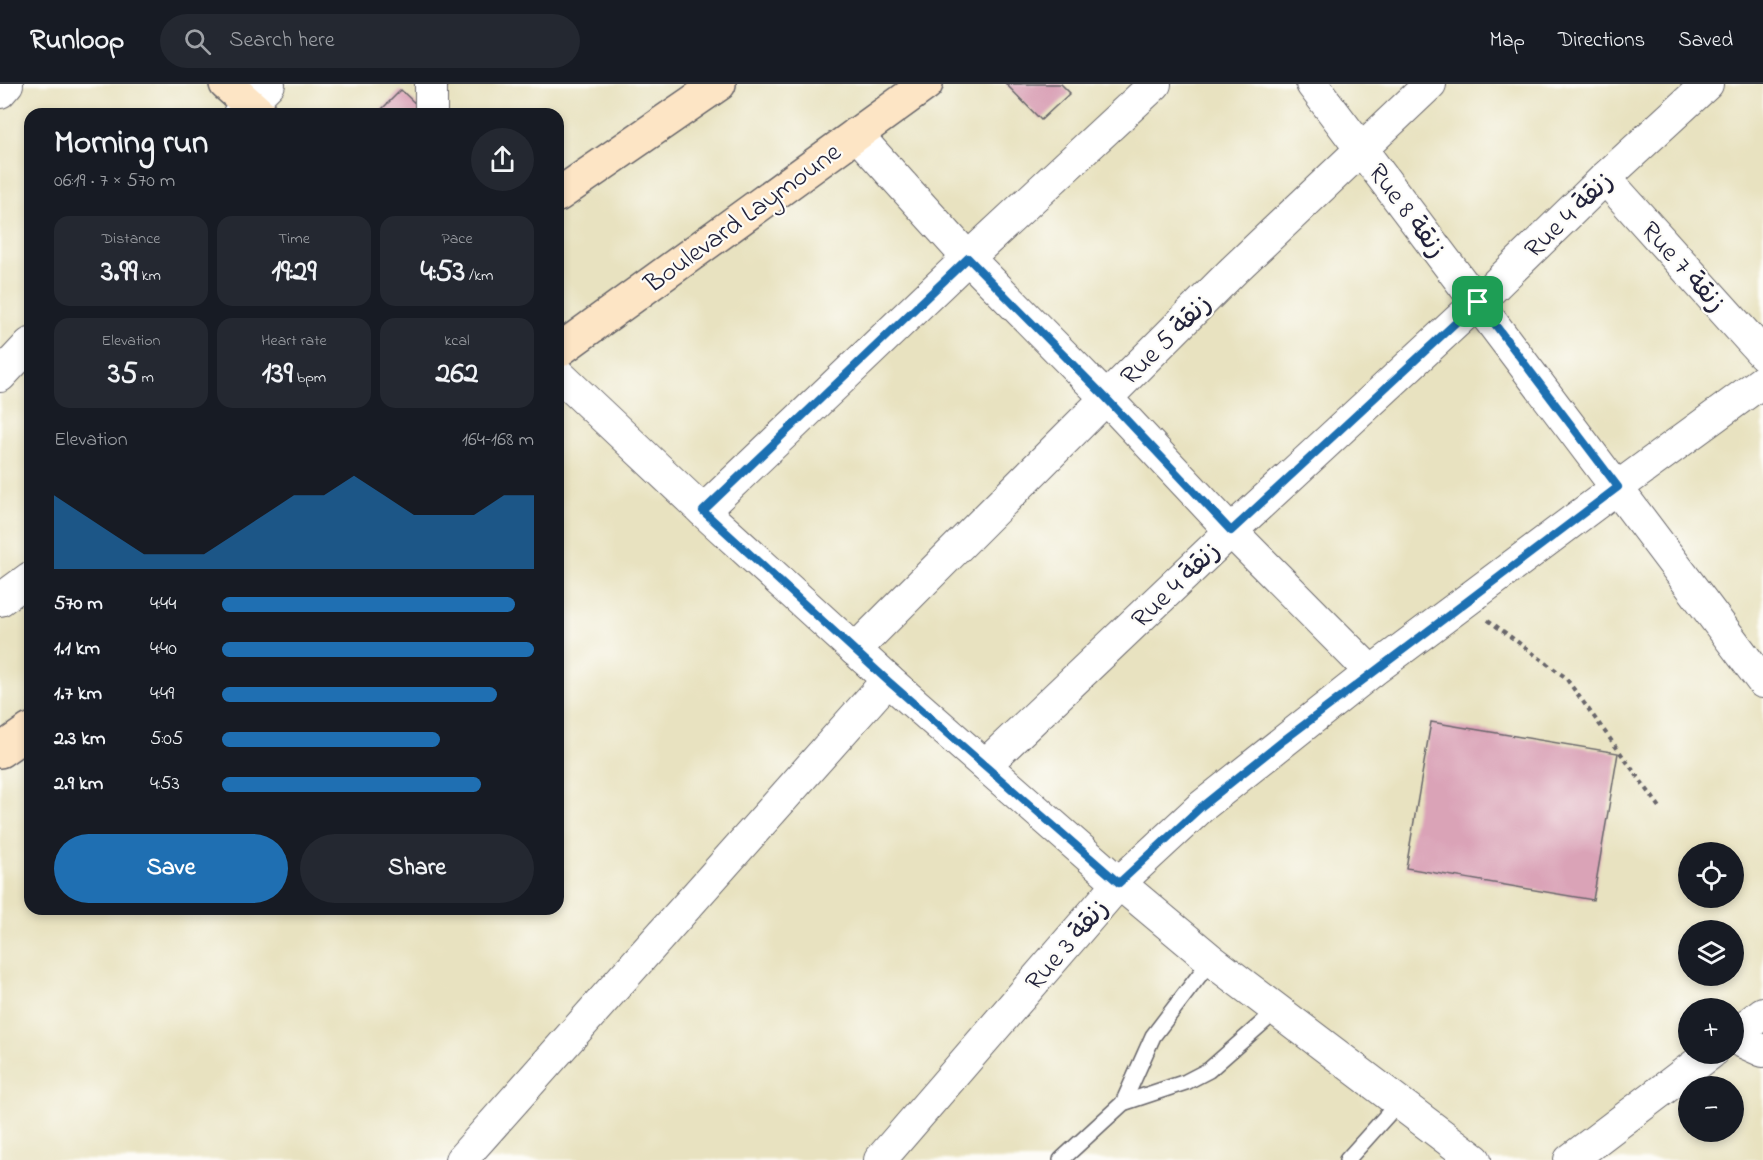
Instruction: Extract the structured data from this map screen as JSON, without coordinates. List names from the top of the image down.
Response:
{
  "streets": {
    "street": [
      "Rue 8 زنقة",
      "Rue 4 زنقة",
      "Boulevard Laymoune",
      "Rue 7 زنقة",
      "Rue 5 زنقة",
      "Rue 3 زنقة"
    ]
  },
  "crossings": [
    ["Rue 8 زنقة", "Rue 4 زنقة"],
    ["Rue 8 زنقة", "Rue 5 زنقة"],
    ["Rue 8 زنقة", "Rue 3 زنقة"],
    ["Rue 4 زنقة", "Rue 7 زنقة"]
  ],
  "page": {
    "header": "Runloop",
    "search": "Search here",
    "nav": ["Map", "Directions", "Saved"],
    "heading": ["Morning run", "06:19 · 7 × 570 m"],
    "stats": [
      ["Distance", "3.99 km"],
      ["Time", "19:29"],
      ["Pace", "4:53 /km"],
      ["Elevation", "35 m"],
      ["Heart rate", "139 bpm"],
      ["kcal", "262"]
    ],
    "chart": ["Elevation", "164–168 m"],
    "list": [
      {
        "name": "570 m",
        "note": "4:44"
      },
      {
        "name": "1.1 km",
        "note": "4:40"
      },
      {
        "name": "1.7 km",
        "note": "4:49"
      },
      {
        "name": "2.3 km",
        "note": "5:05"
      },
      {
        "name": "2.9 km",
        "note": "4:53"
      }
    ],
    "buttons": ["Save", "Share"],
    "map_buttons": ["+", "−"]
  }
}
